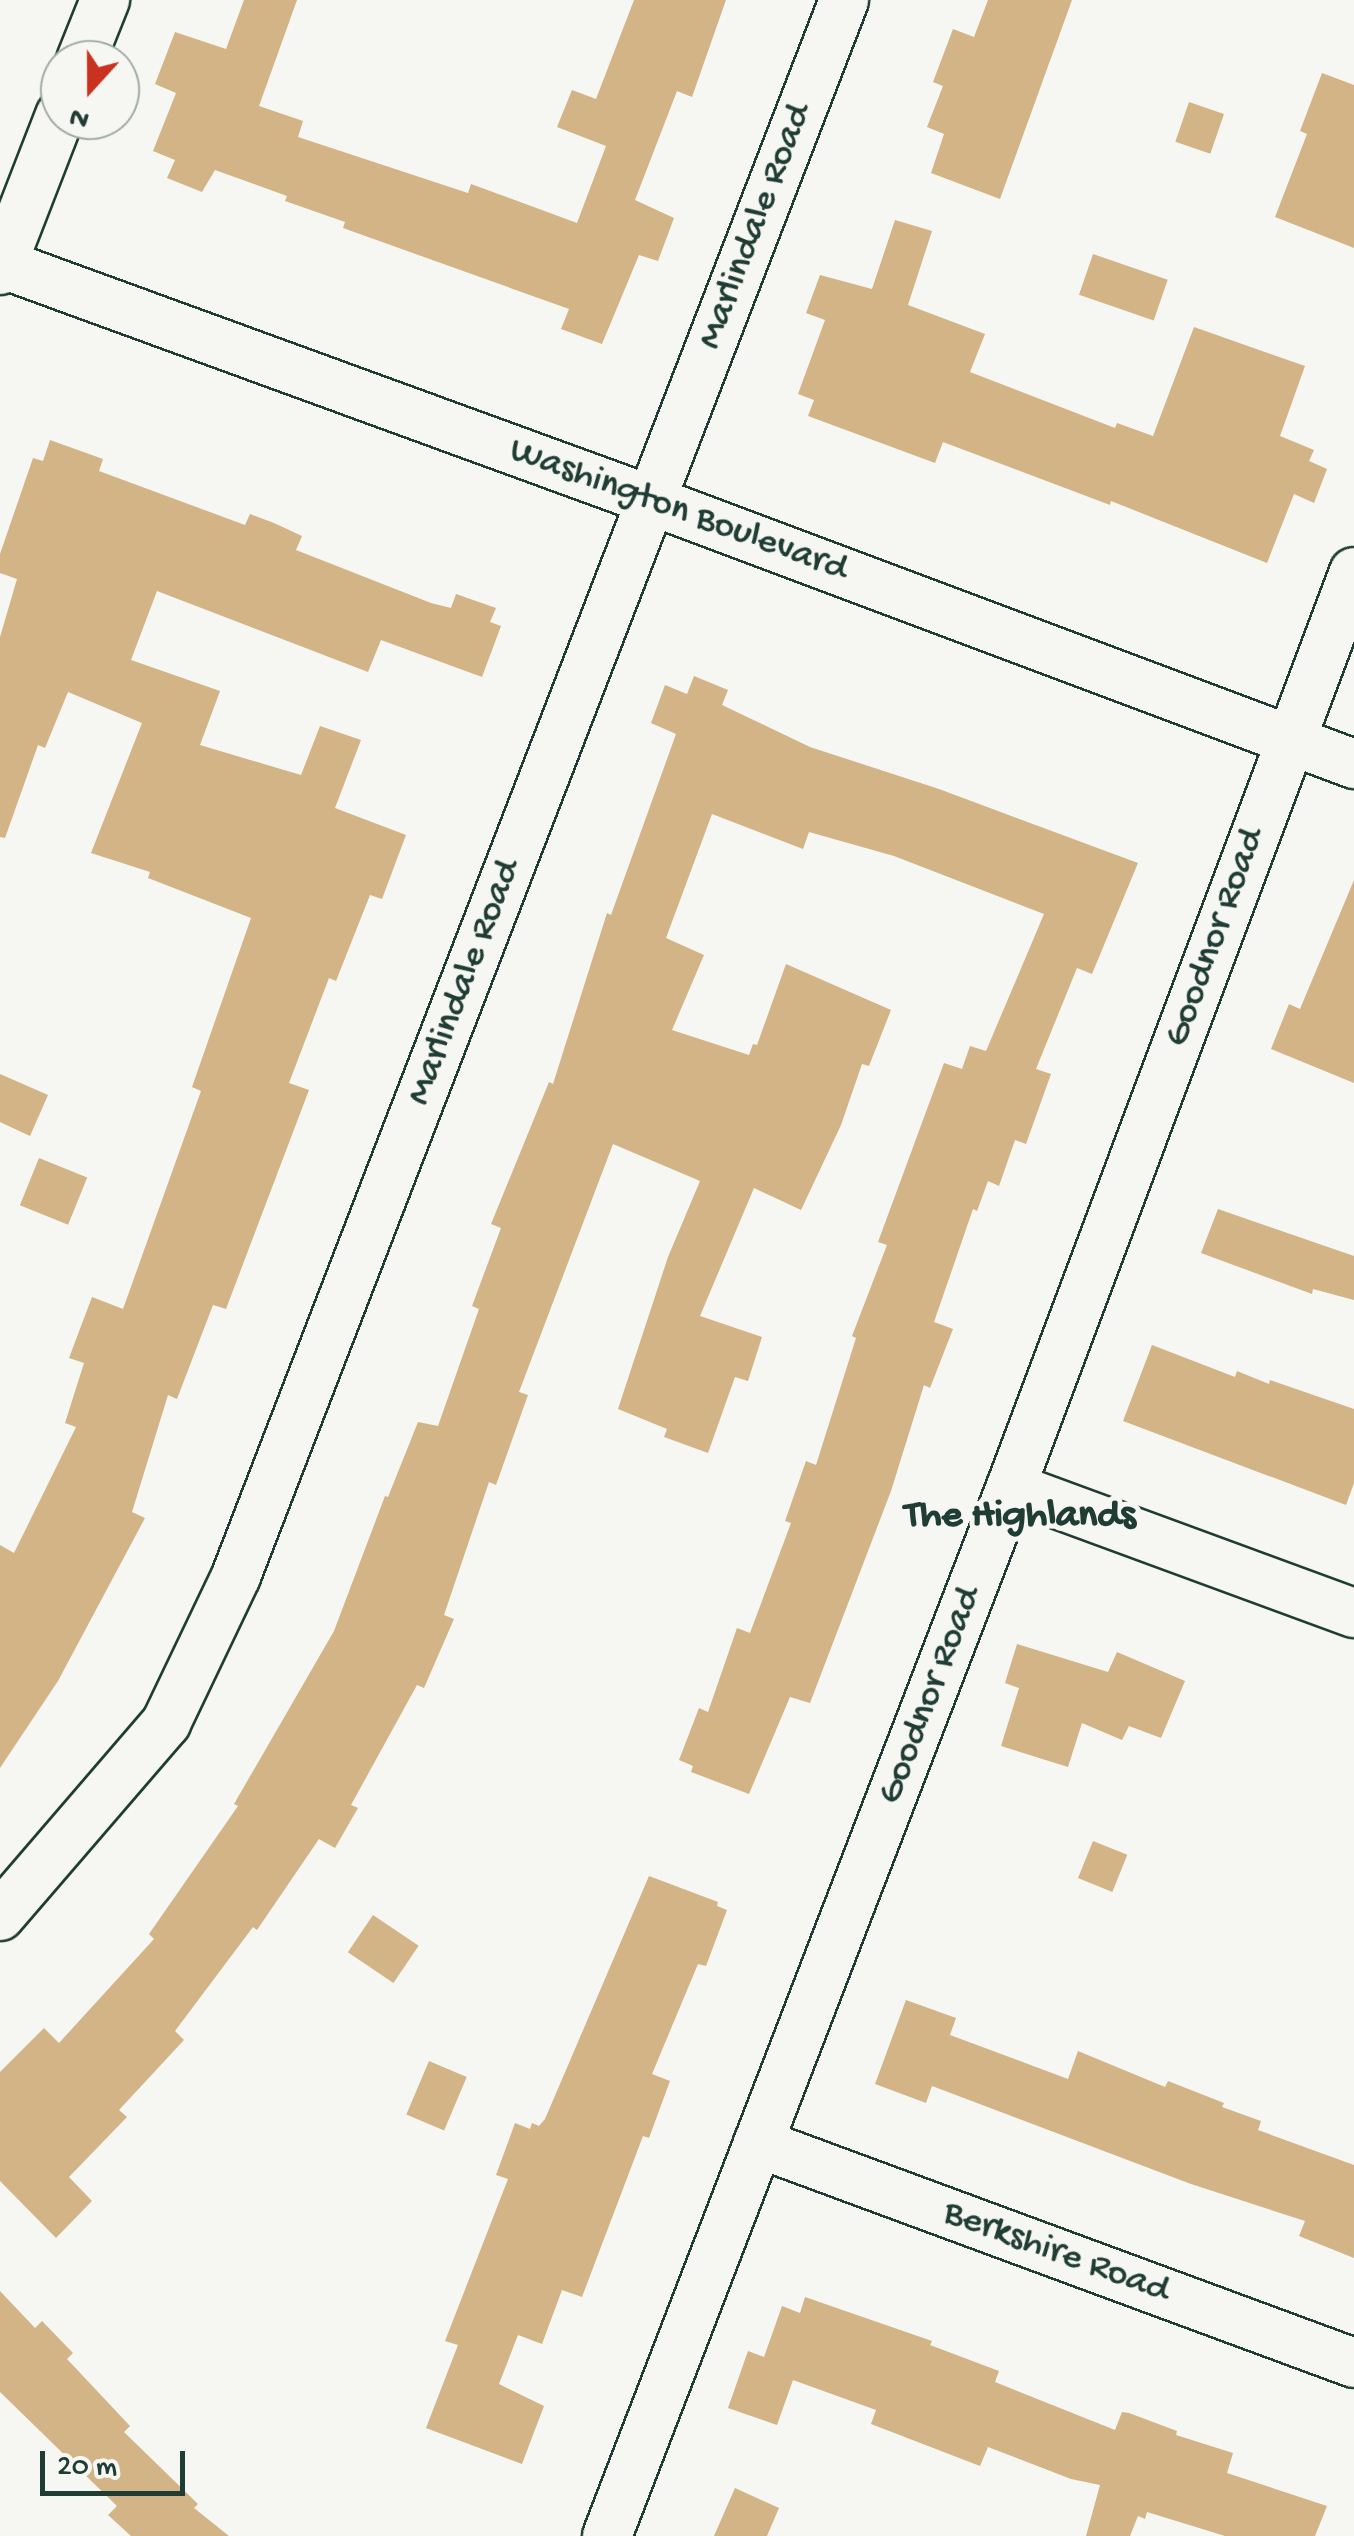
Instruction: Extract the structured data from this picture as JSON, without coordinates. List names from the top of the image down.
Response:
{
  "streets": {
    "street": [
      "Marlindale Road",
      "Washington Boulevard",
      "Goodnor Road",
      "Berkshire Road"
    ]
  },
  "crossings": [
    ["Marlindale Road", "Washington Boulevard"],
    ["Washington Boulevard", "Goodnor Road"],
    ["Goodnor Road", "Berkshire Road"]
  ],
  "districts": ["The Highlands"],
  "scale_bar": "20 m",
  "north": "bottom"
}
